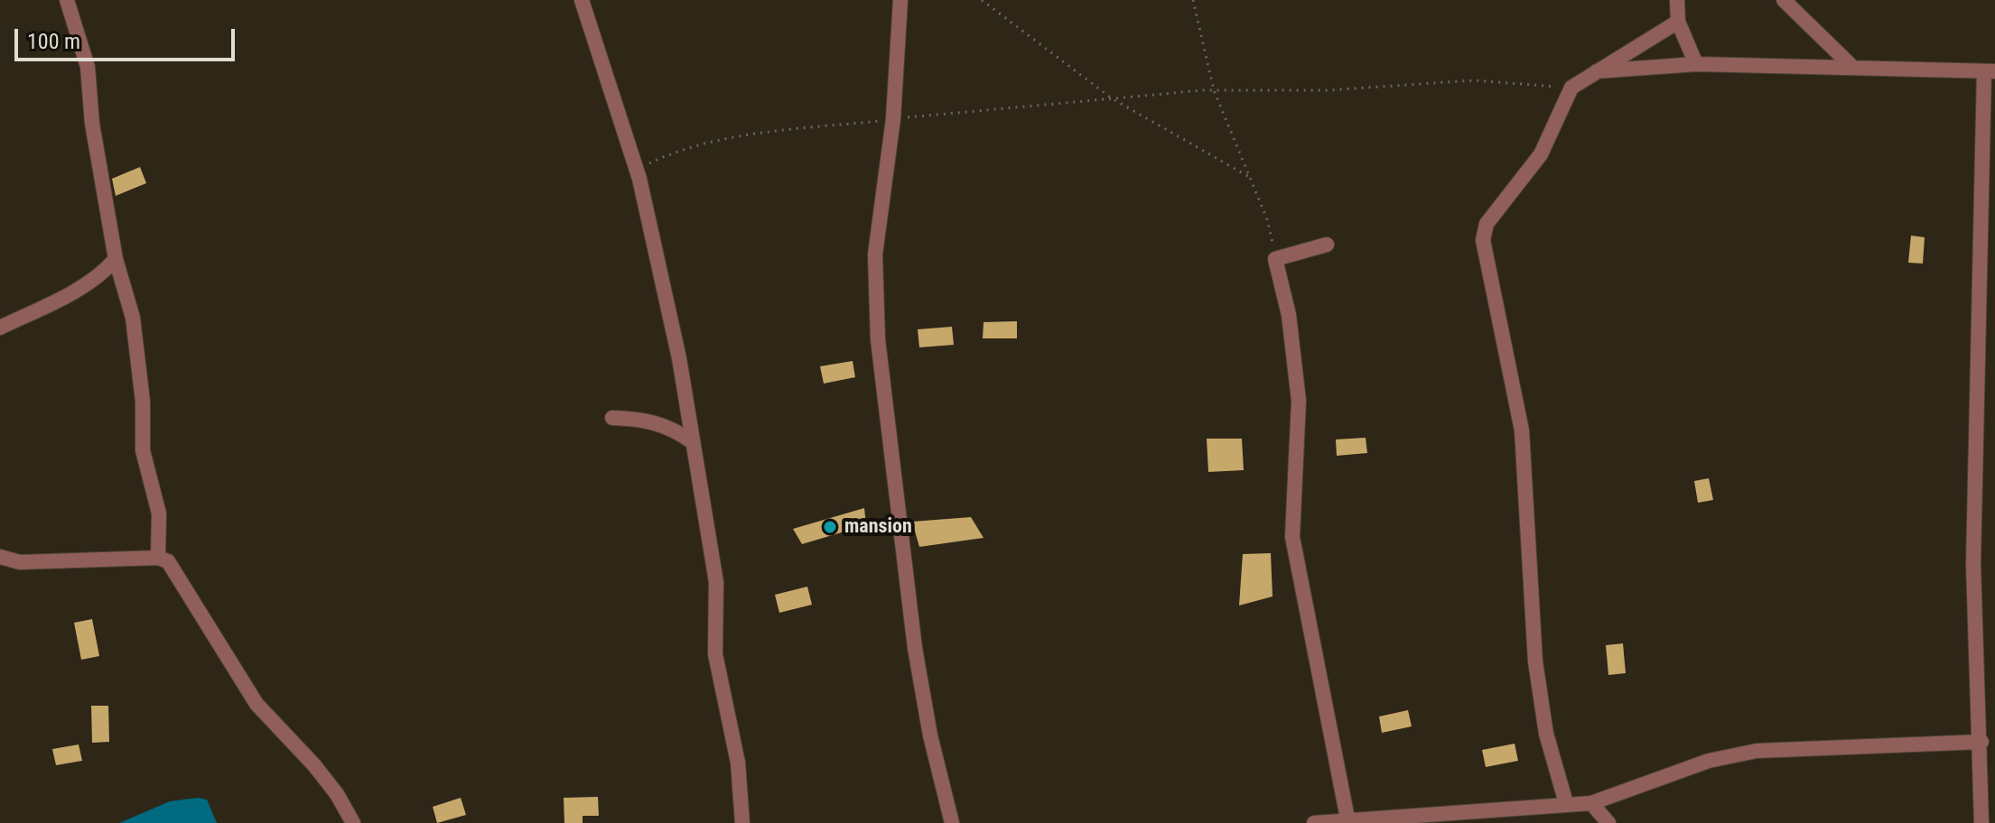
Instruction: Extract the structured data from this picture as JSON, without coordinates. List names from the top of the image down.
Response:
{
  "places": ["mansion"],
  "scale_bar": "100 m"
}
